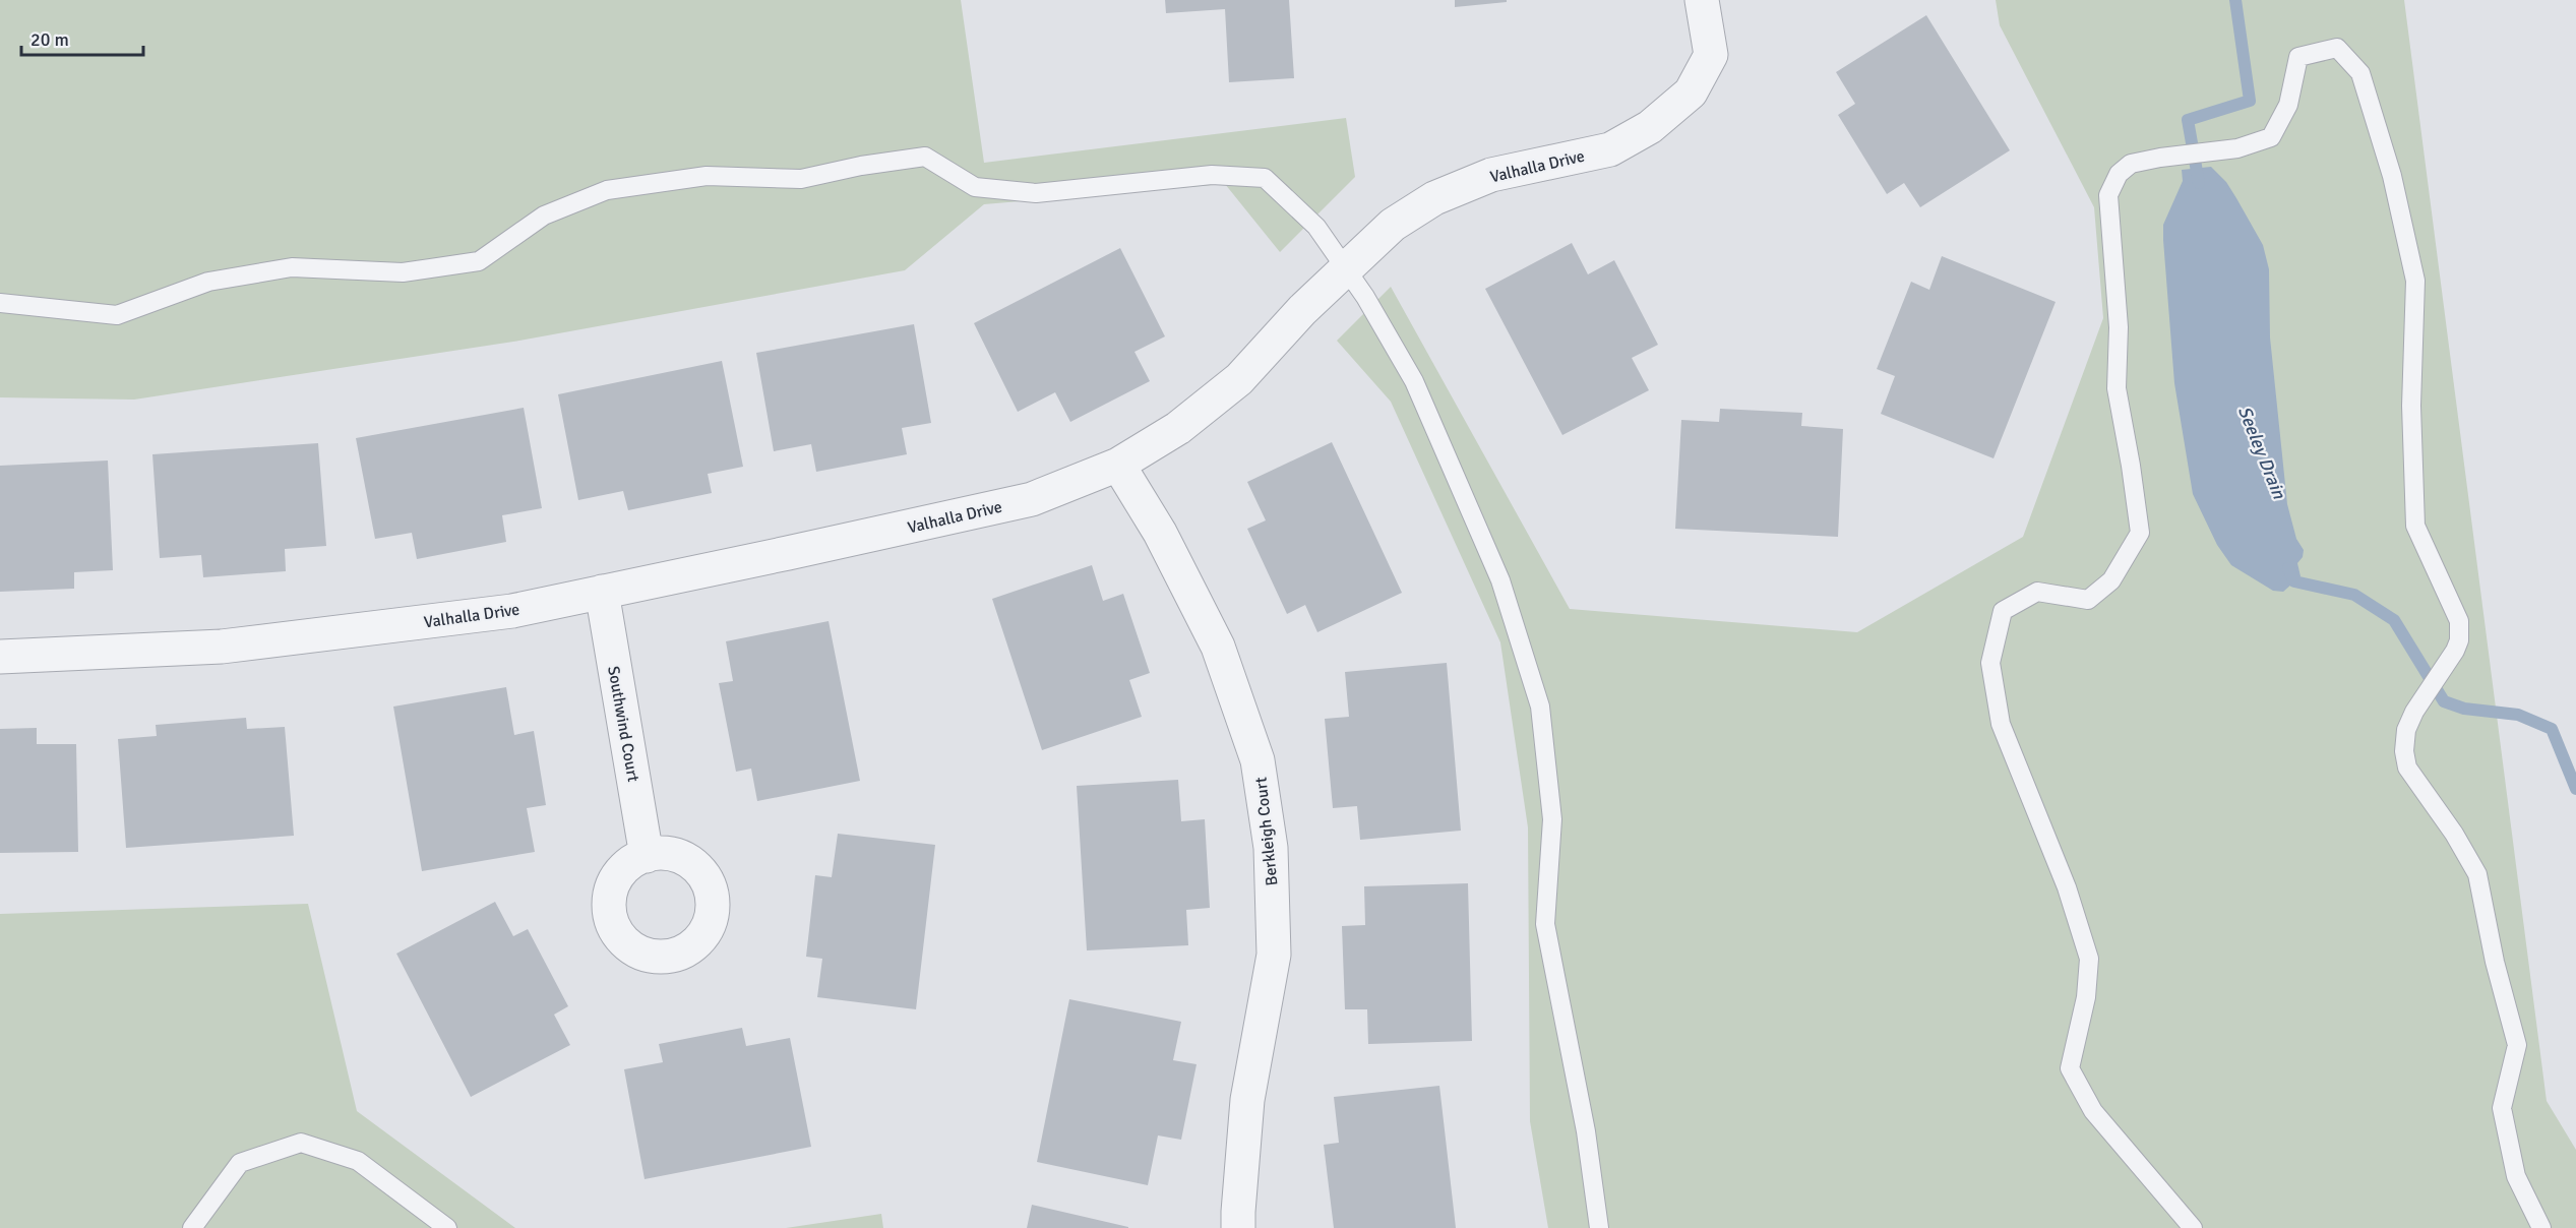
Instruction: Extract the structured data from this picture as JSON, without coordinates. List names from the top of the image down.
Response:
{
  "streets": {
    "street": ["Valhalla Drive", "Southwind Court", "Berkleigh Court"]
  },
  "crossings": [
    ["Valhalla Drive", "Southwind Court"],
    ["Valhalla Drive", "Berkleigh Court"]
  ],
  "water": ["Seeley Drain"],
  "scale_bar": "20 m"
}
